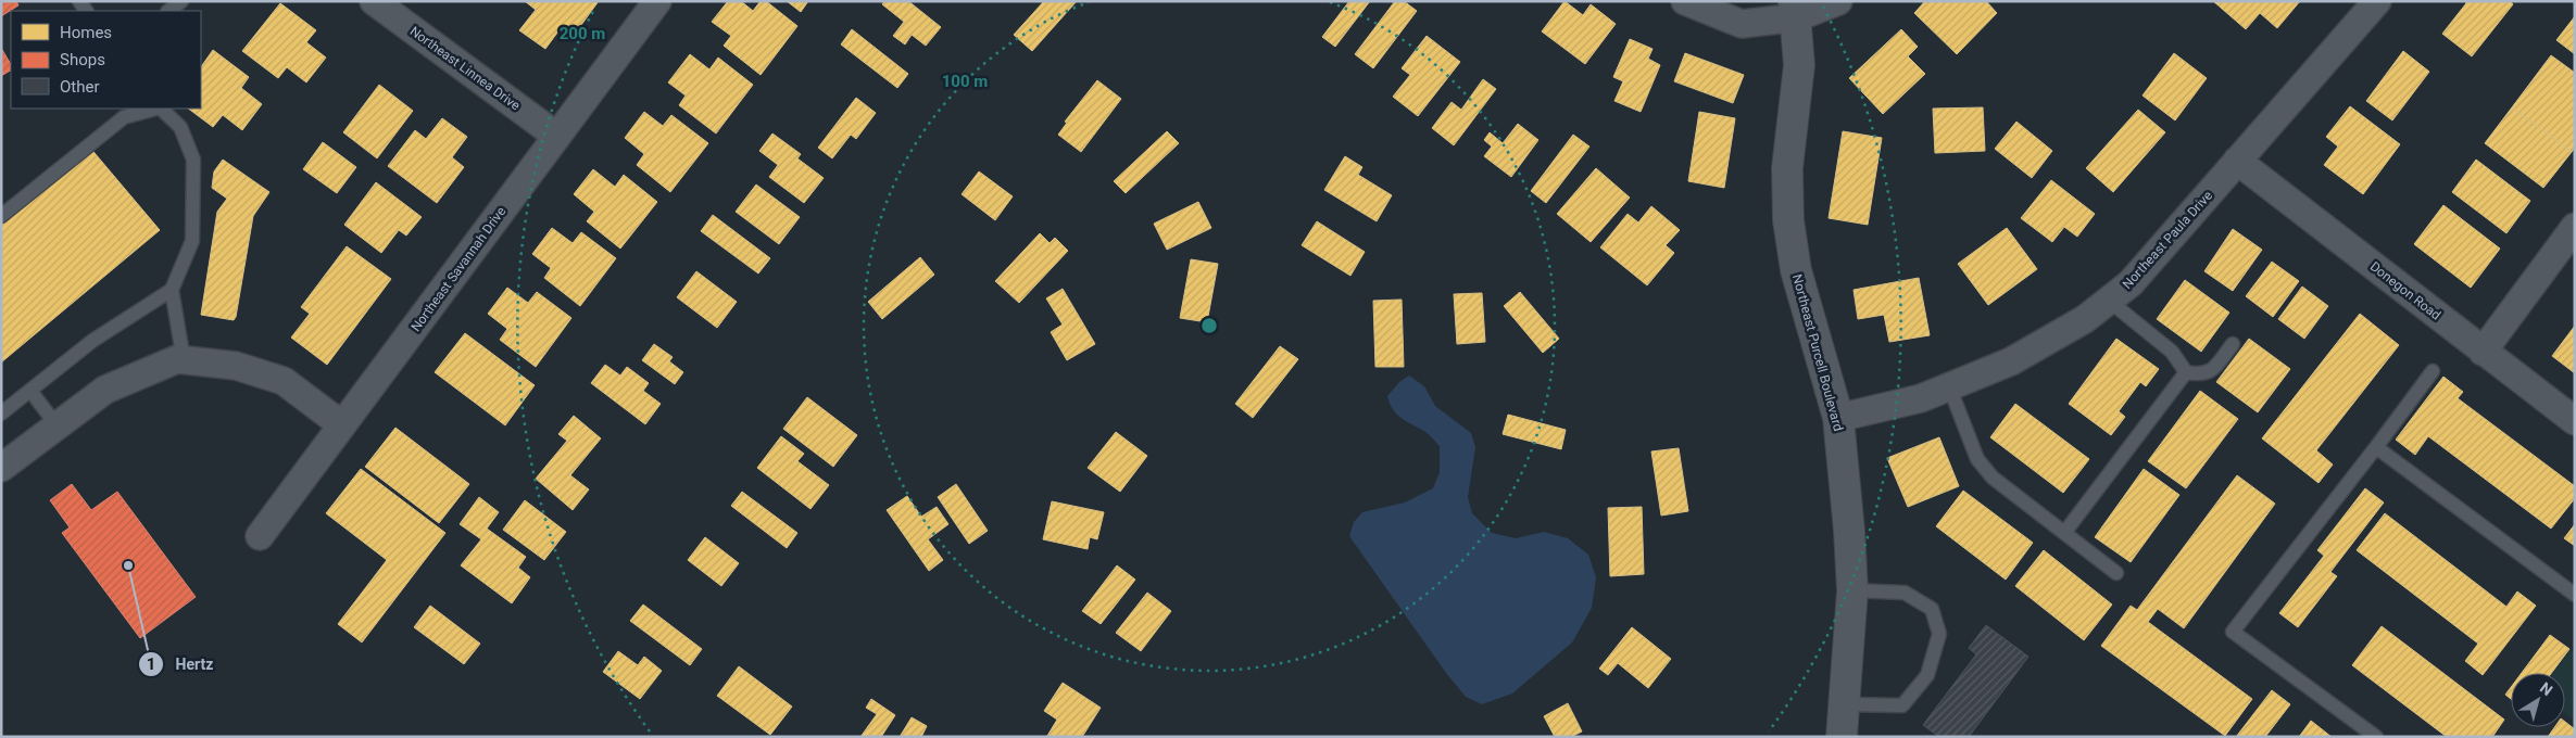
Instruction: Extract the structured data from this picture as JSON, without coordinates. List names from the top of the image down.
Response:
{
  "streets": {
    "street": [
      "Northeast Linnea Drive",
      "Northeast Paula Drive",
      "Northeast Savannah Drive",
      "Donegon Road",
      "Northeast Purcell Boulevard"
    ]
  },
  "crossings": [
    ["Northeast Linnea Drive", "Northeast Savannah Drive"],
    ["Northeast Paula Drive", "Donegon Road"],
    ["Northeast Paula Drive", "Northeast Purcell Boulevard"]
  ],
  "places": ["Hertz"],
  "legend": ["Homes", "Shops", "Other"],
  "north": "top right",
  "rings": ["200 m", "100 m"]
}
